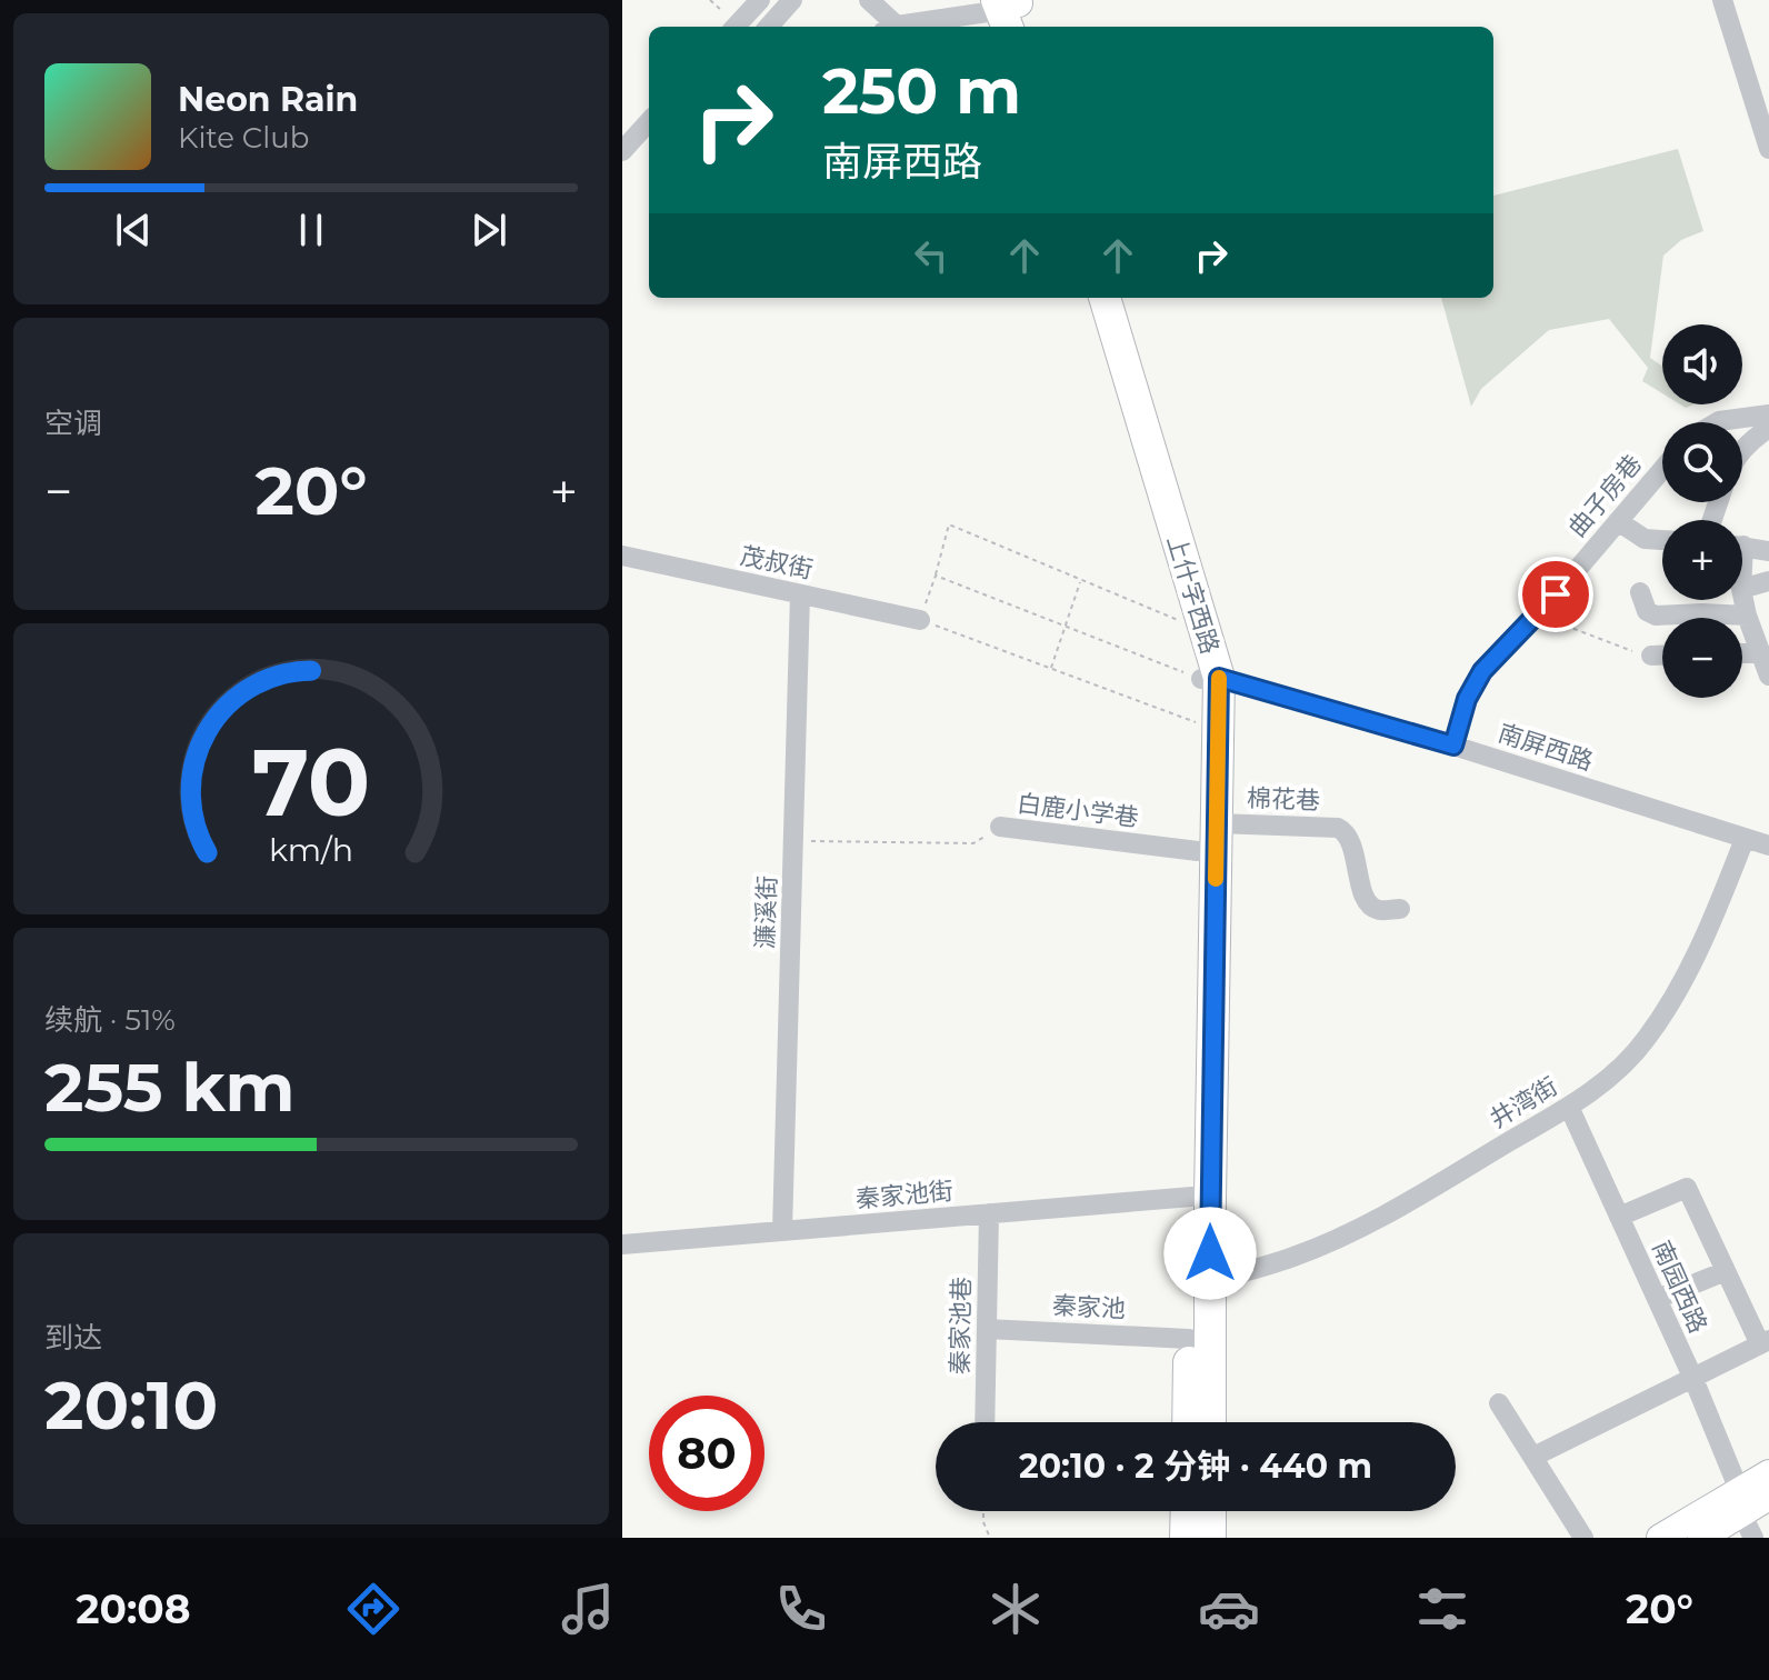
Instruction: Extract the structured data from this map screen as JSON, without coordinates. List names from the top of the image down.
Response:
{
  "streets": {
    "highway": ["上什字西路"],
    "street": [
      "曲子房巷",
      "茂叔街",
      "南屏西路",
      "棉花巷",
      "白鹿小学巷",
      "濂溪街",
      "井湾街",
      "秦家池街",
      "南园西路",
      "秦家池",
      "秦家池巷"
    ]
  },
  "crossings": [
    ["曲子房巷", "南屏西路"],
    ["茂叔街", "濂溪街"],
    ["上什字西路", "南屏西路"],
    ["上什字西路", "棉花巷"],
    ["上什字西路", "白鹿小学巷"],
    ["上什字西路", "井湾街"],
    ["上什字西路", "秦家池街"],
    ["上什字西路", "秦家池"],
    ["南屏西路", "井湾街"],
    ["白鹿小学巷", "濂溪街"],
    ["濂溪街", "秦家池街"],
    ["井湾街", "南园西路"],
    ["秦家池街", "秦家池巷"],
    ["秦家池", "秦家池巷"]
  ],
  "page": {
    "turn": ["250 m", "南屏西路"],
    "song": ["Neon Rain", "Kite Club"],
    "tile": [
      "空调",
      ["续航 · 51%", "255 km"],
      ["到达", "20:10"]
    ],
    "map_buttons": ["+", "−"],
    "heat": ["−", "20°", "+"],
    "limit": "80",
    "trip": "20:10 · 2 分钟 · 440 m",
    "tabs": ["20:08", "20°"],
    "gauge": ["70", "km/h"]
  }
}
